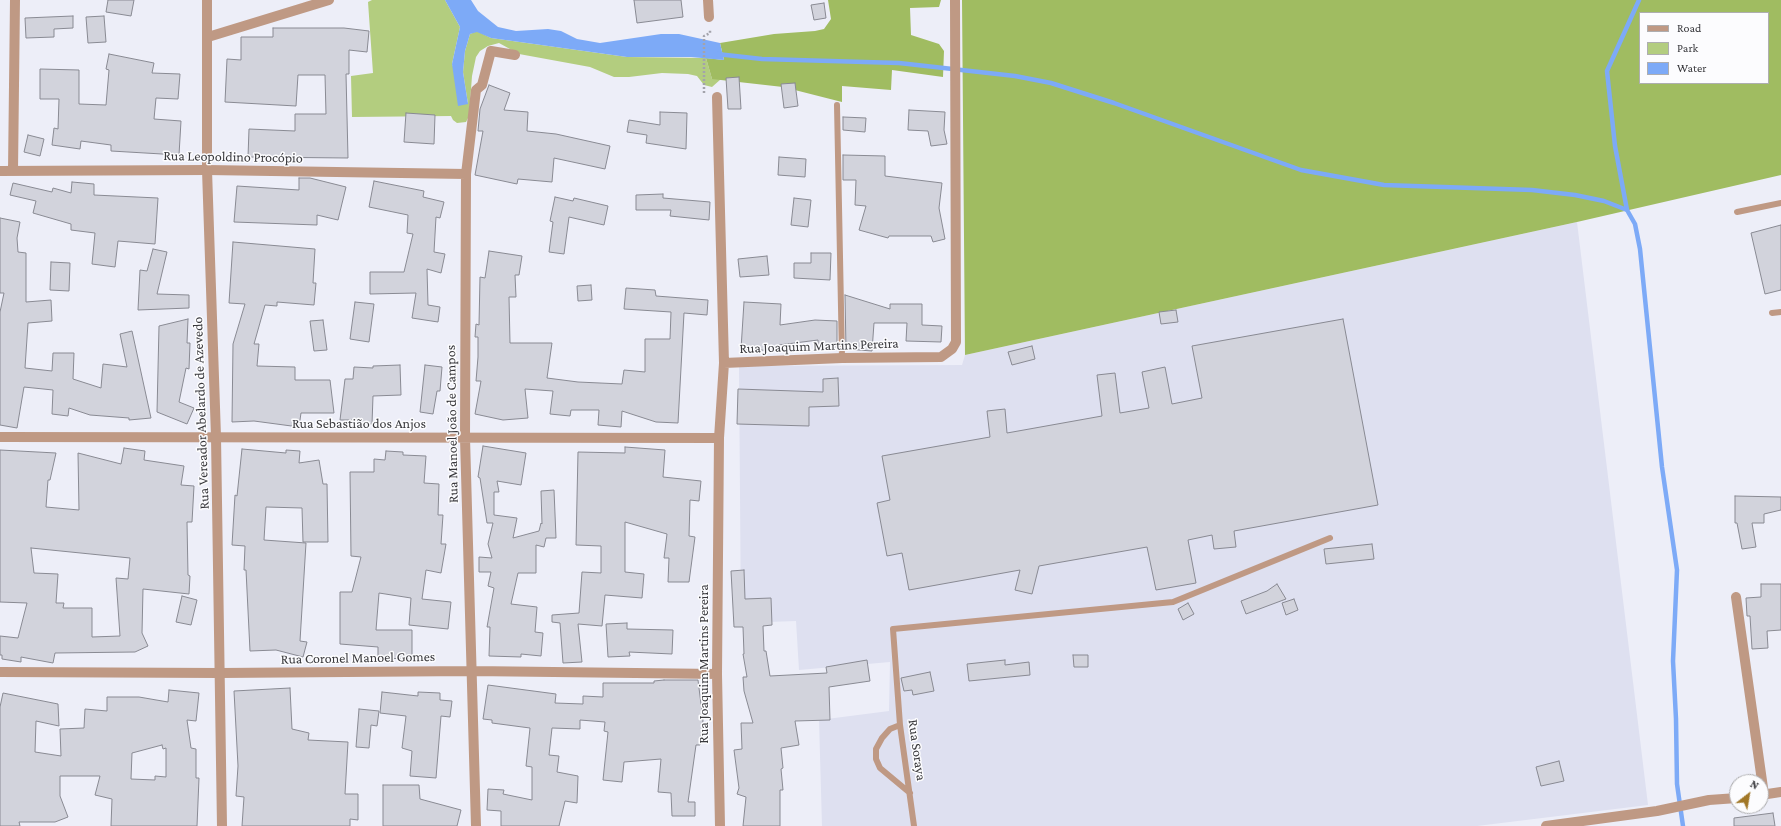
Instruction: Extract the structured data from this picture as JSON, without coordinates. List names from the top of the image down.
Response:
{
  "streets": {
    "street": [
      "Rua Leopoldino Procópio",
      "Rua Joaquim Martins Pereira",
      "Rua Vereador Abelardo de Azevedo",
      "Rua Sebastião dos Anjos",
      "Rua Manoel João de Campos",
      "Rua Coronel Manoel Gomes"
    ],
    "lane": ["Rua Soraya"]
  },
  "crossings": [
    ["Rua Leopoldino Procópio", "Rua Vereador Abelardo de Azevedo"],
    ["Rua Leopoldino Procópio", "Rua Manoel João de Campos"],
    ["Rua Joaquim Martins Pereira", "Rua Sebastião dos Anjos"],
    ["Rua Joaquim Martins Pereira", "Rua Coronel Manoel Gomes"],
    ["Rua Vereador Abelardo de Azevedo", "Rua Sebastião dos Anjos"],
    ["Rua Vereador Abelardo de Azevedo", "Rua Coronel Manoel Gomes"],
    ["Rua Sebastião dos Anjos", "Rua Manoel João de Campos"],
    ["Rua Manoel João de Campos", "Rua Coronel Manoel Gomes"]
  ],
  "legend": ["Road", "Park", "Water"],
  "north": "top right"
}
